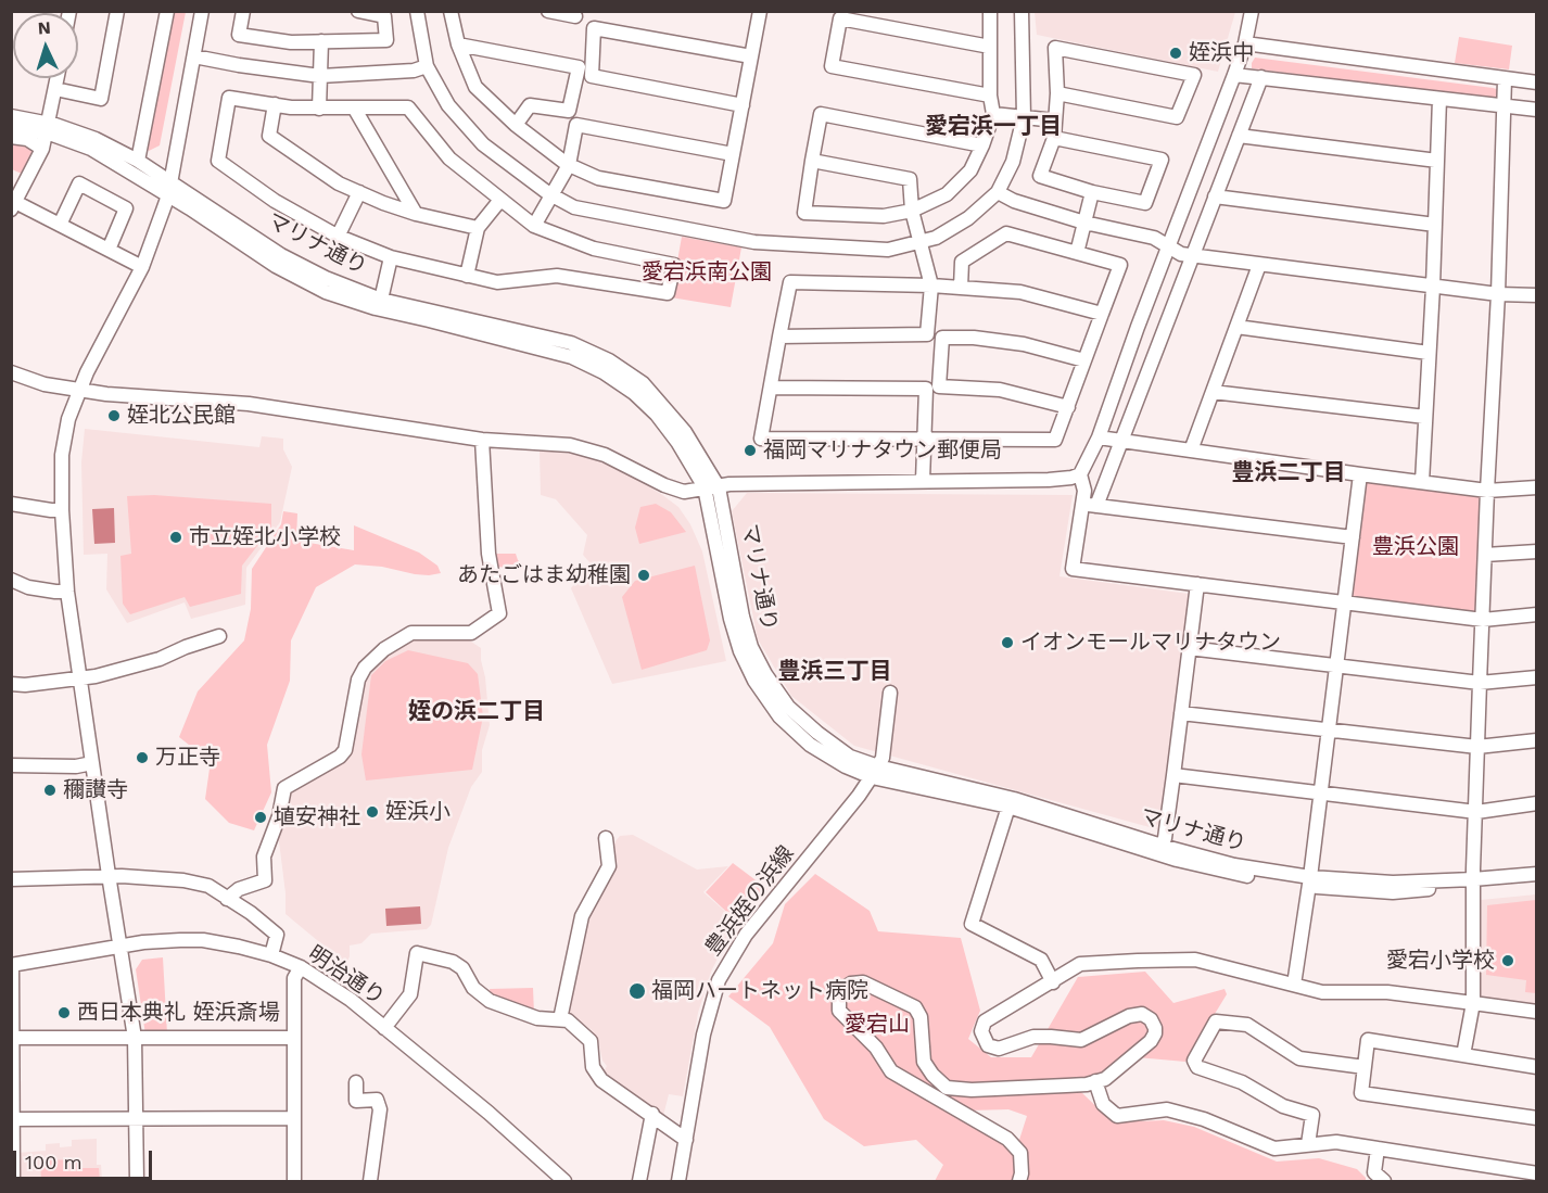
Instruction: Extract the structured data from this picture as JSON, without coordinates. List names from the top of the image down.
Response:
{
  "streets": {
    "street": ["マリナ通り", "豊浜姪の浜線", "明治通り"]
  },
  "crossings": [
    ["マリナ通り", "豊浜姪の浜線"]
  ],
  "districts": [
    "愛宕浜一丁目",
    "豊浜二丁目",
    "豊浜三丁目",
    "姪の浜二丁目"
  ],
  "parks": ["愛宕浜南公園", "豊浜公園", "愛宕山"],
  "places": [
    "姪浜中",
    "姪北公民館",
    "福岡マリナタウン郵便局",
    "市立姪北小学校",
    "あたごはま幼稚園",
    "イオンモールマリナタウン",
    "万正寺",
    "穪讃寺",
    "姪浜小",
    "埴安神社",
    "愛宕小学校",
    "福岡ハートネット病院",
    "西日本典礼 姪浜斎場"
  ],
  "scale_bar": "100 m",
  "north": "top"
}
